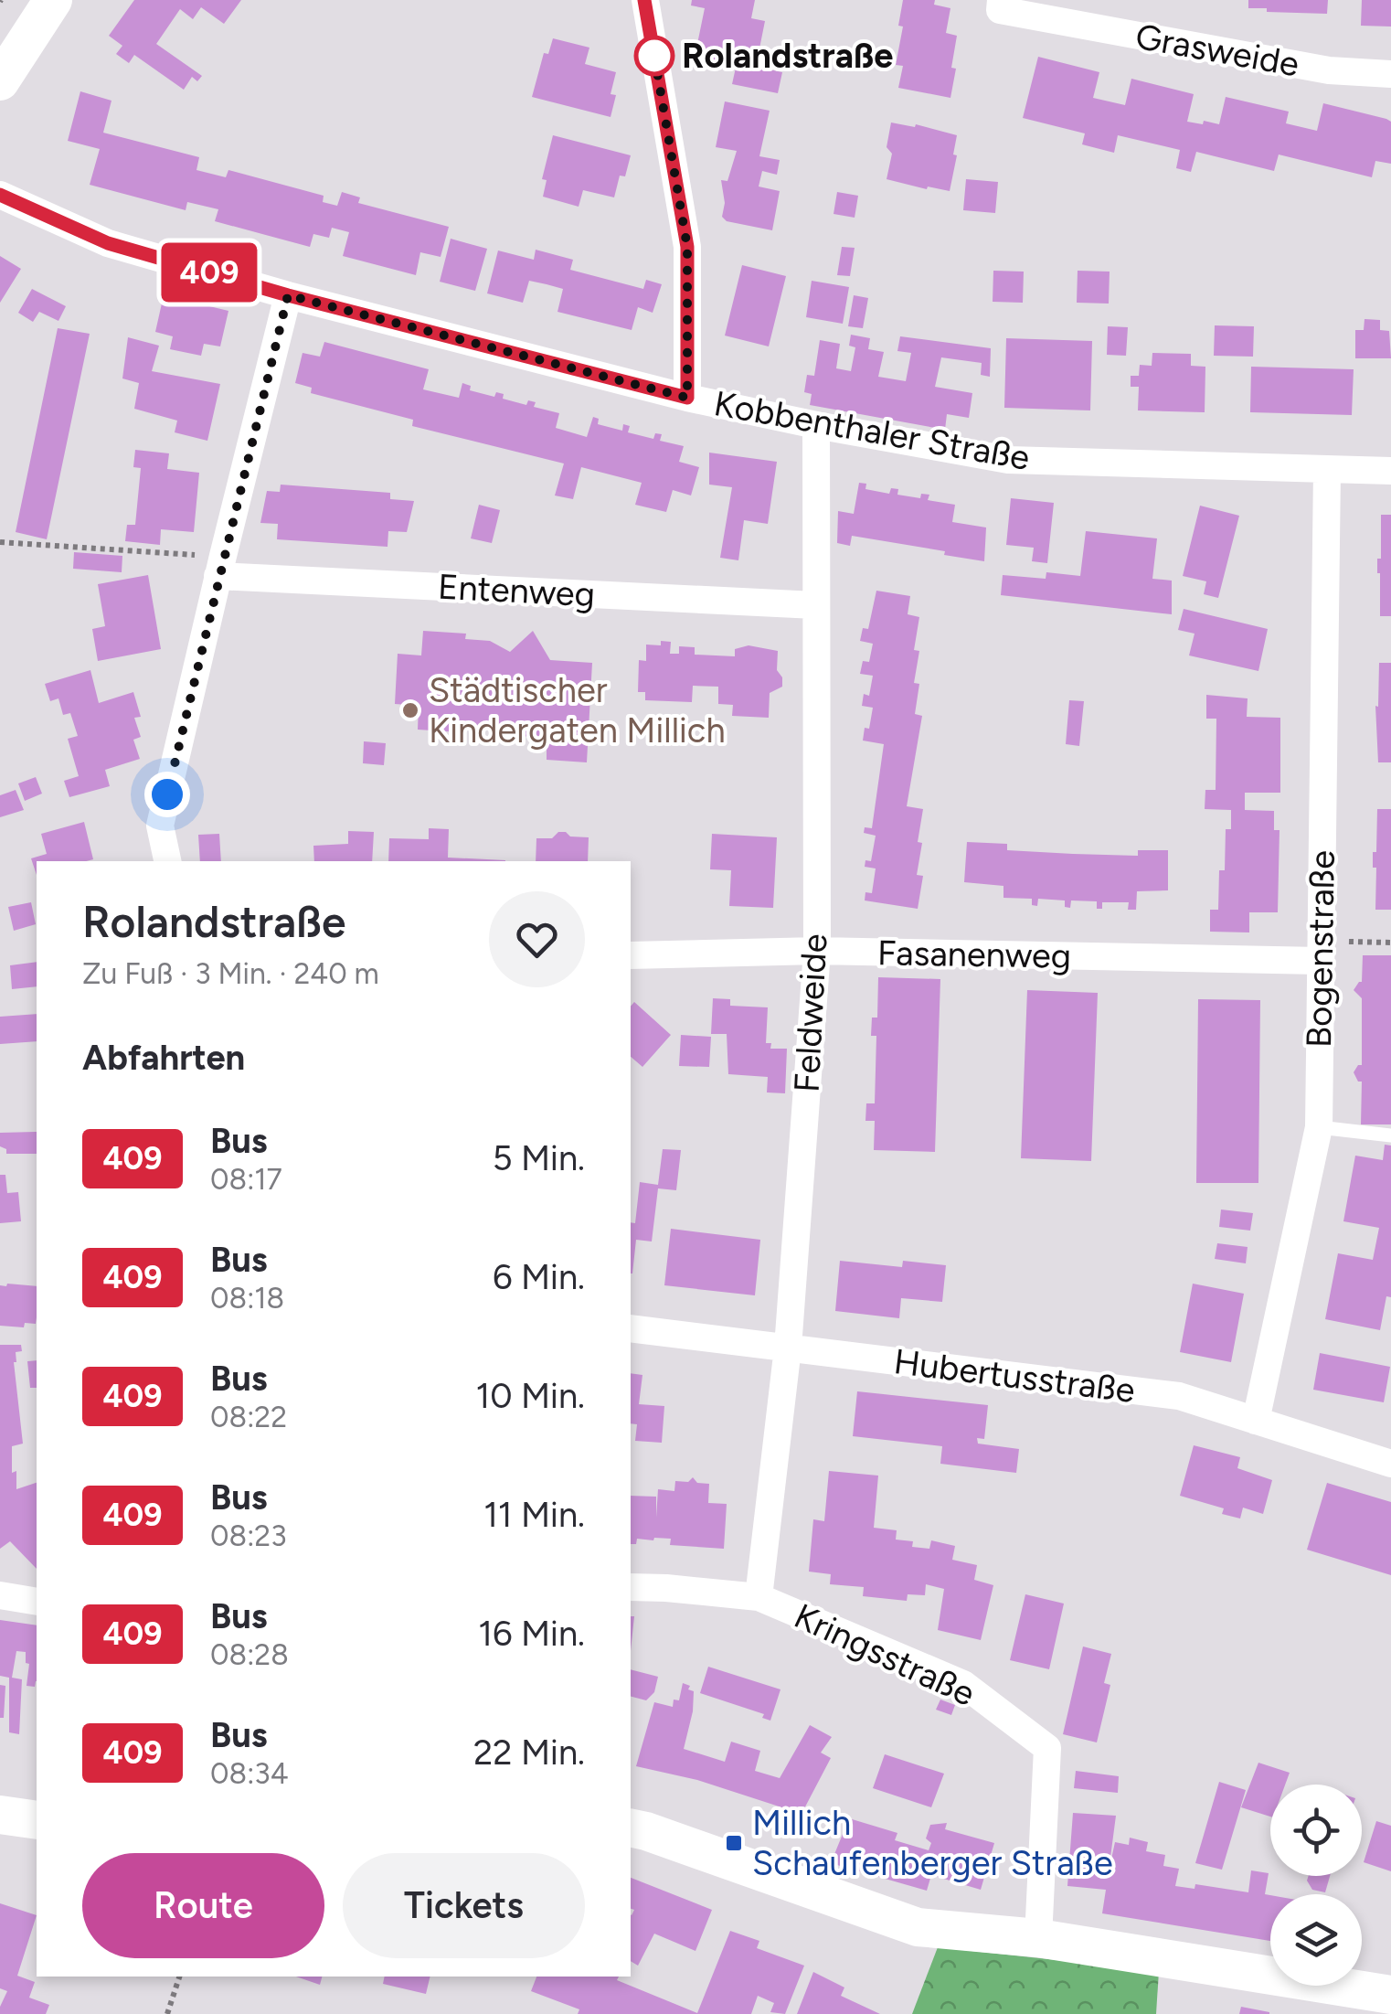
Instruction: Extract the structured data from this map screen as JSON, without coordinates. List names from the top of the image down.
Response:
{
  "streets": {
    "street": [
      "Grasweide",
      "Kobbenthaler Straße",
      "Entenweg",
      "Bogenstraße",
      "Fasanenweg",
      "Feldweide",
      "Hubertusstraße",
      "Kringsstraße"
    ]
  },
  "crossings": [
    ["Kobbenthaler Straße", "Bogenstraße"],
    ["Kobbenthaler Straße", "Feldweide"],
    ["Entenweg", "Feldweide"],
    ["Bogenstraße", "Fasanenweg"],
    ["Bogenstraße", "Hubertusstraße"],
    ["Fasanenweg", "Feldweide"],
    ["Feldweide", "Hubertusstraße"],
    ["Feldweide", "Kringsstraße"]
  ],
  "places": {
    "other": ["Rolandstraße", "Städtischer Kindergaten Millich"],
    "transit": ["Millich Schaufenberger Straße"]
  },
  "lines": ["bus line 409"],
  "page": {
    "on_map": "409",
    "heading": [
      ["Rolandstraße", "Zu Fuß · 3 Min. · 240 m"],
      "Abfahrten"
    ],
    "list": [
      {
        "mark": "409",
        "name": "Bus",
        "note": "08:17",
        "value": "5 Min."
      },
      {
        "mark": "409",
        "name": "Bus",
        "note": "08:18",
        "value": "6 Min."
      },
      {
        "mark": "409",
        "name": "Bus",
        "note": "08:22",
        "value": "10 Min."
      },
      {
        "mark": "409",
        "name": "Bus",
        "note": "08:23",
        "value": "11 Min."
      },
      {
        "mark": "409",
        "name": "Bus",
        "note": "08:28",
        "value": "16 Min."
      },
      {
        "mark": "409",
        "name": "Bus",
        "note": "08:34",
        "value": "22 Min."
      }
    ],
    "buttons": ["Route", "Tickets"]
  }
}
